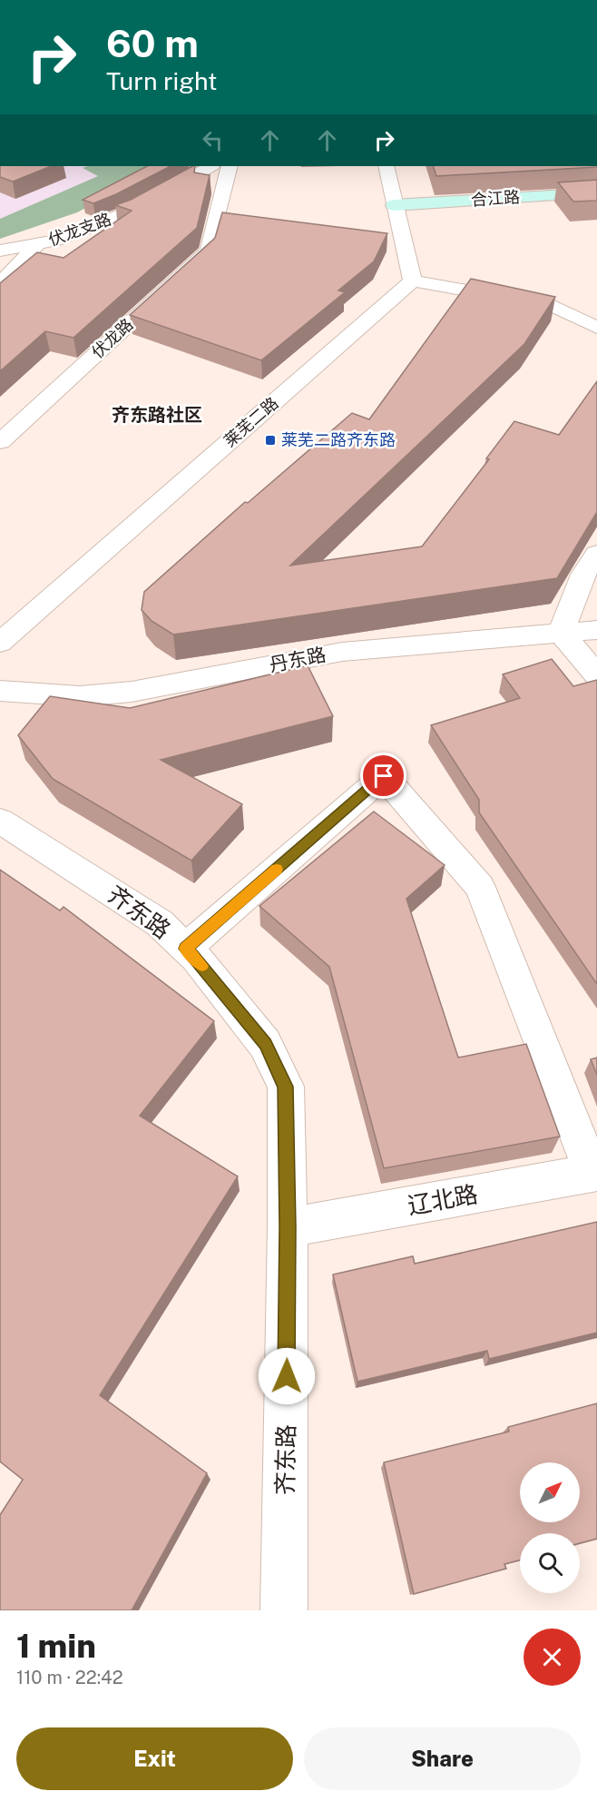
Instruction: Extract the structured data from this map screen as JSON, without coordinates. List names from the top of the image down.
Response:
{
  "streets": {
    "street": [
      "合江路",
      "伏龙支路",
      "伏龙路",
      "莱芜二路",
      "丹东路",
      "齐东路",
      "辽北路"
    ]
  },
  "crossings": [
    ["齐东路", "辽北路"]
  ],
  "districts": ["齐东路社区"],
  "places": {
    "transit": ["莱芜二路齐东路"]
  },
  "north": "top right",
  "page": {
    "turn": ["60 m", "Turn right"],
    "heading": ["1 min", "110 m · 22:42"],
    "buttons": ["Exit", "Share"]
  }
}
